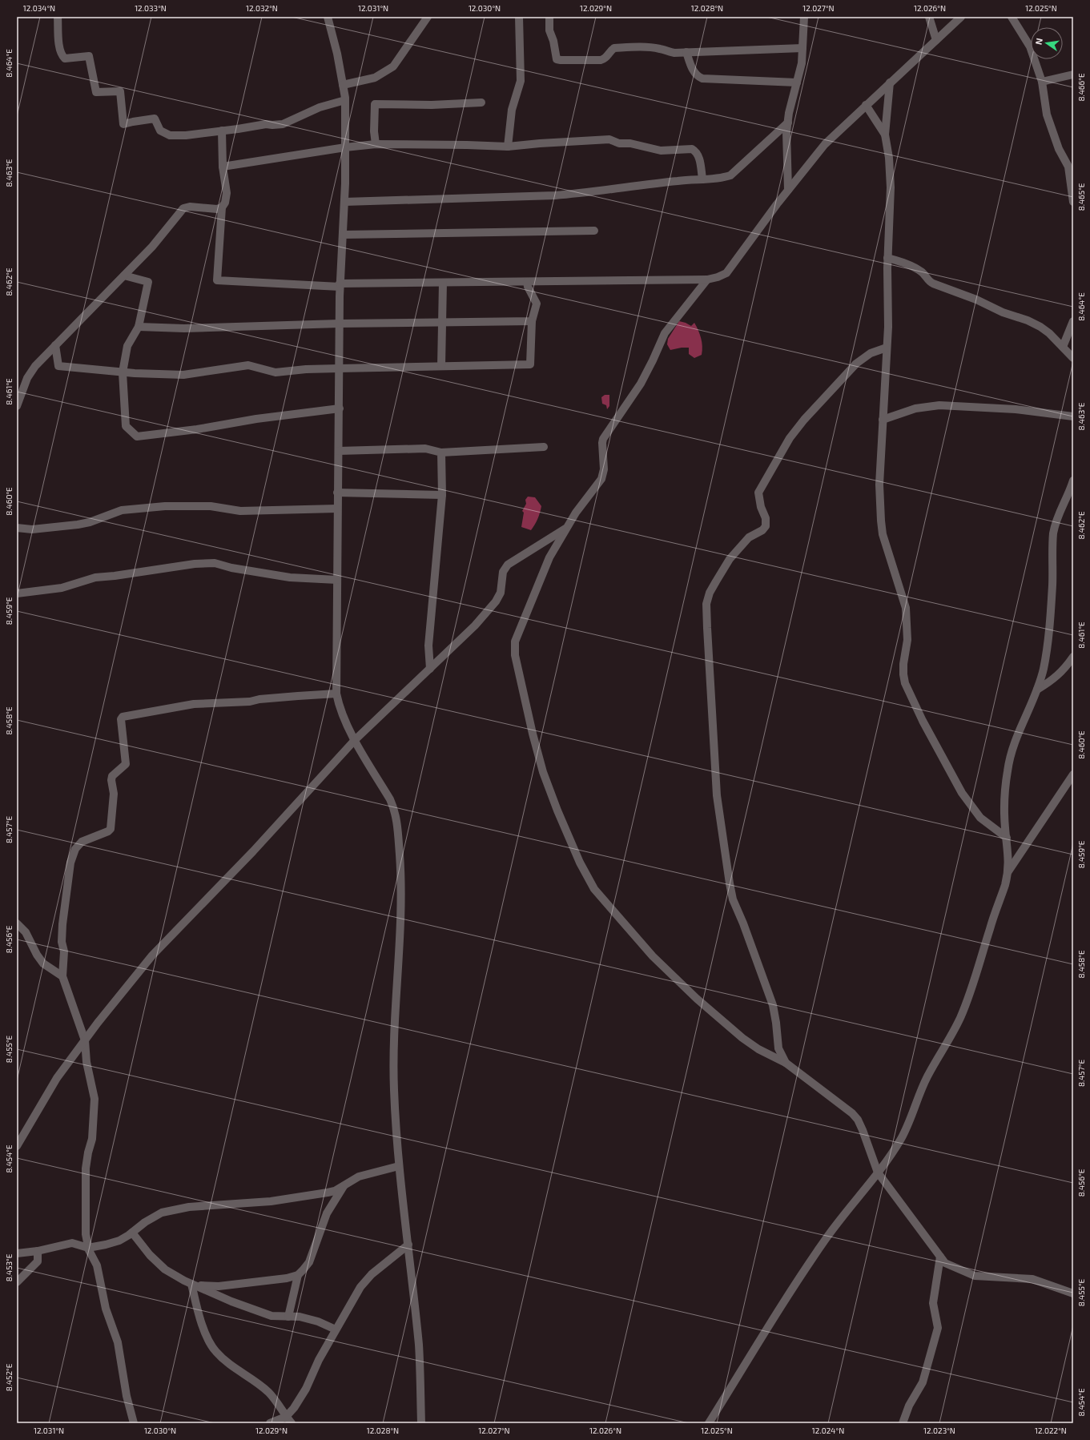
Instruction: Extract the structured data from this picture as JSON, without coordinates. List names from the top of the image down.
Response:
{
  "north": "left",
  "coordinates": [
    "12.034°N",
    "12.033°N",
    "12.032°N",
    "12.031°N",
    "12.030°N",
    "12.029°N",
    "12.028°N",
    "12.027°N",
    "12.026°N",
    "12.025°N",
    "8.464°E",
    "8.466°E",
    "8.463°E",
    "8.465°E",
    "8.462°E",
    "8.461°E",
    "8.460°E",
    "8.459°E",
    "8.458°E",
    "8.457°E",
    "8.456°E",
    "8.455°E",
    "8.454°E",
    "8.453°E",
    "8.452°E",
    "12.024°N",
    "12.023°N",
    "12.022°N"
  ]
}
